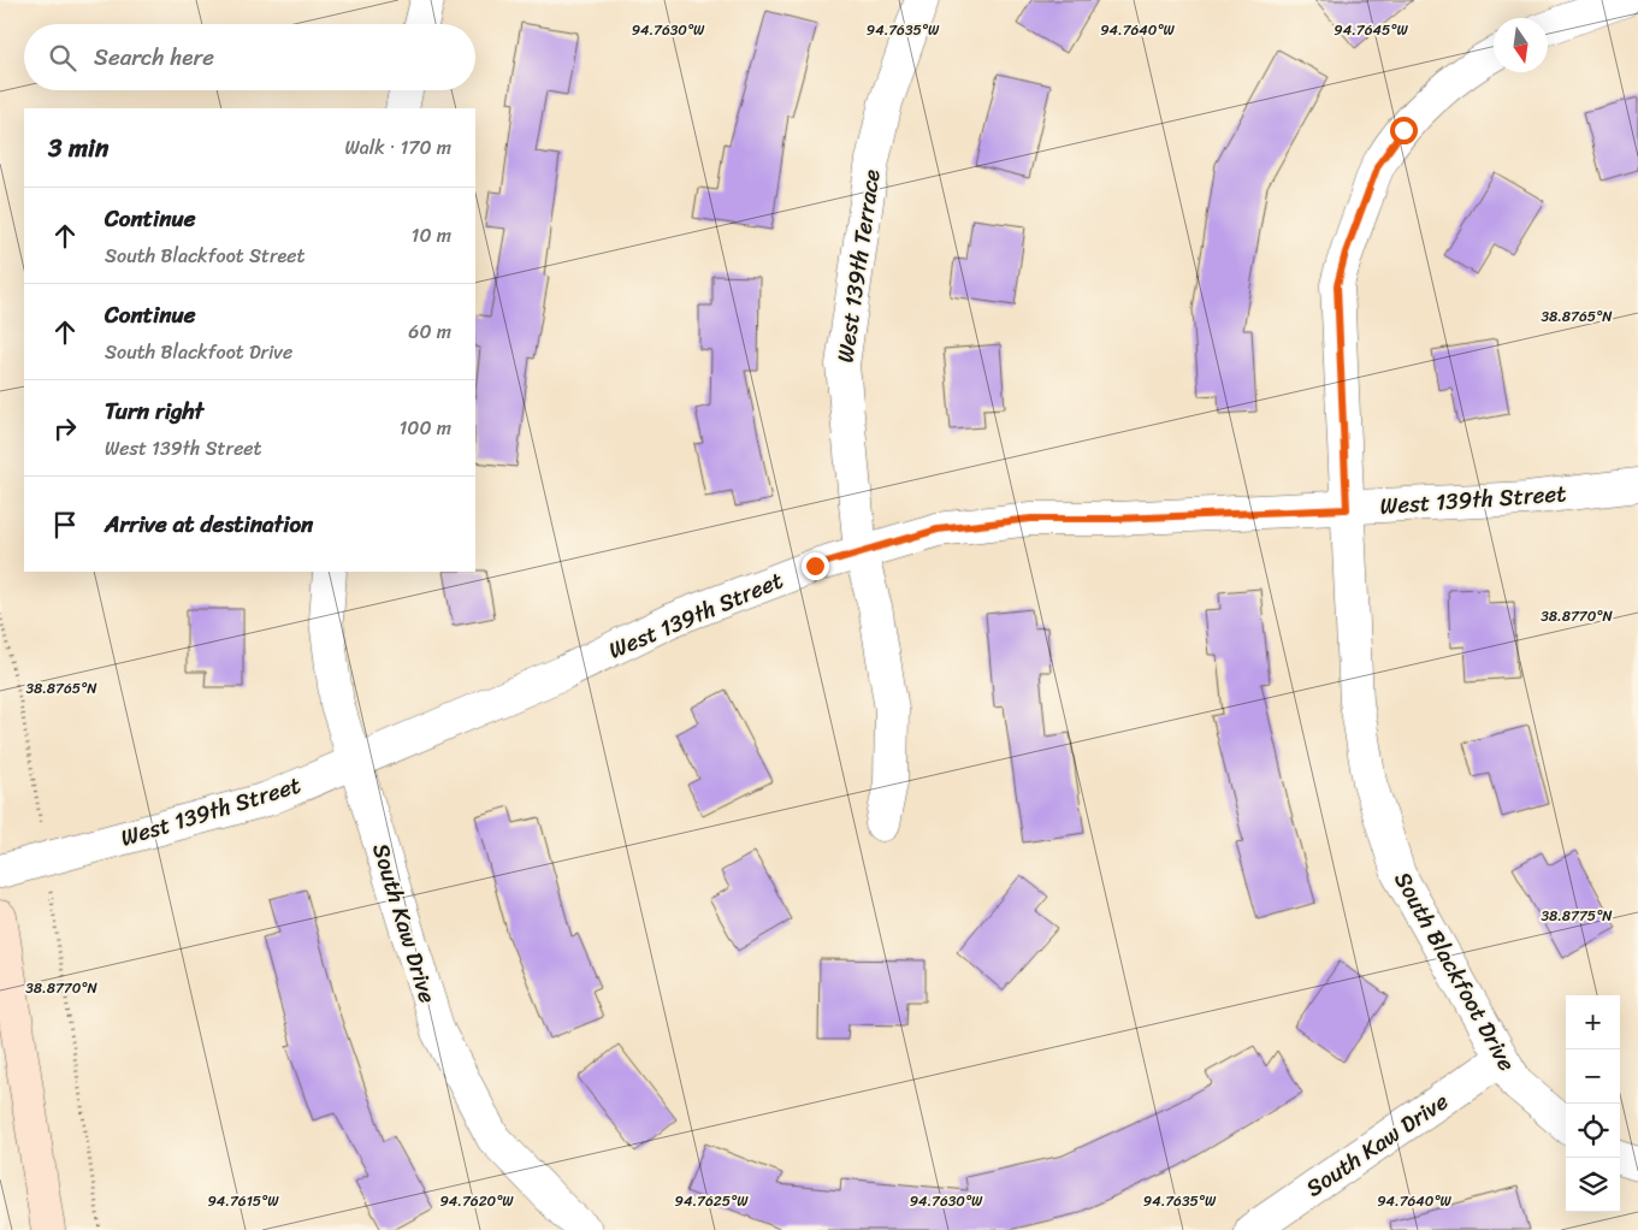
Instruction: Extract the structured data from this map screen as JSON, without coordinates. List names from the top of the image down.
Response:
{
  "streets": {
    "street": [
      "West 139th Terrace",
      "West 139th Street",
      "South Kaw Drive",
      "South Blackfoot Drive"
    ]
  },
  "crossings": [
    ["West 139th Terrace", "West 139th Street"],
    ["West 139th Street", "South Kaw Drive"],
    ["West 139th Street", "South Blackfoot Drive"],
    ["South Kaw Drive", "South Blackfoot Drive"]
  ],
  "north": "bottom",
  "page": {
    "search": "Search here",
    "heading": ["3 min", "Walk · 170 m"],
    "list": [
      ["Continue", "South Blackfoot Street", "10 m"],
      ["Continue", "South Blackfoot Drive", "60 m"],
      ["Turn right", "West 139th Street", "100 m"],
      "Arrive at destination"
    ],
    "map_buttons": ["+", "−"]
  },
  "coordinates": [
    "94.7630°W",
    "94.7635°W",
    "94.7640°W",
    "94.7645°W",
    "38.8765°N",
    "38.8770°N",
    "38.8775°N",
    "94.7615°W",
    "94.7620°W",
    "94.7625°W"
  ]
}
